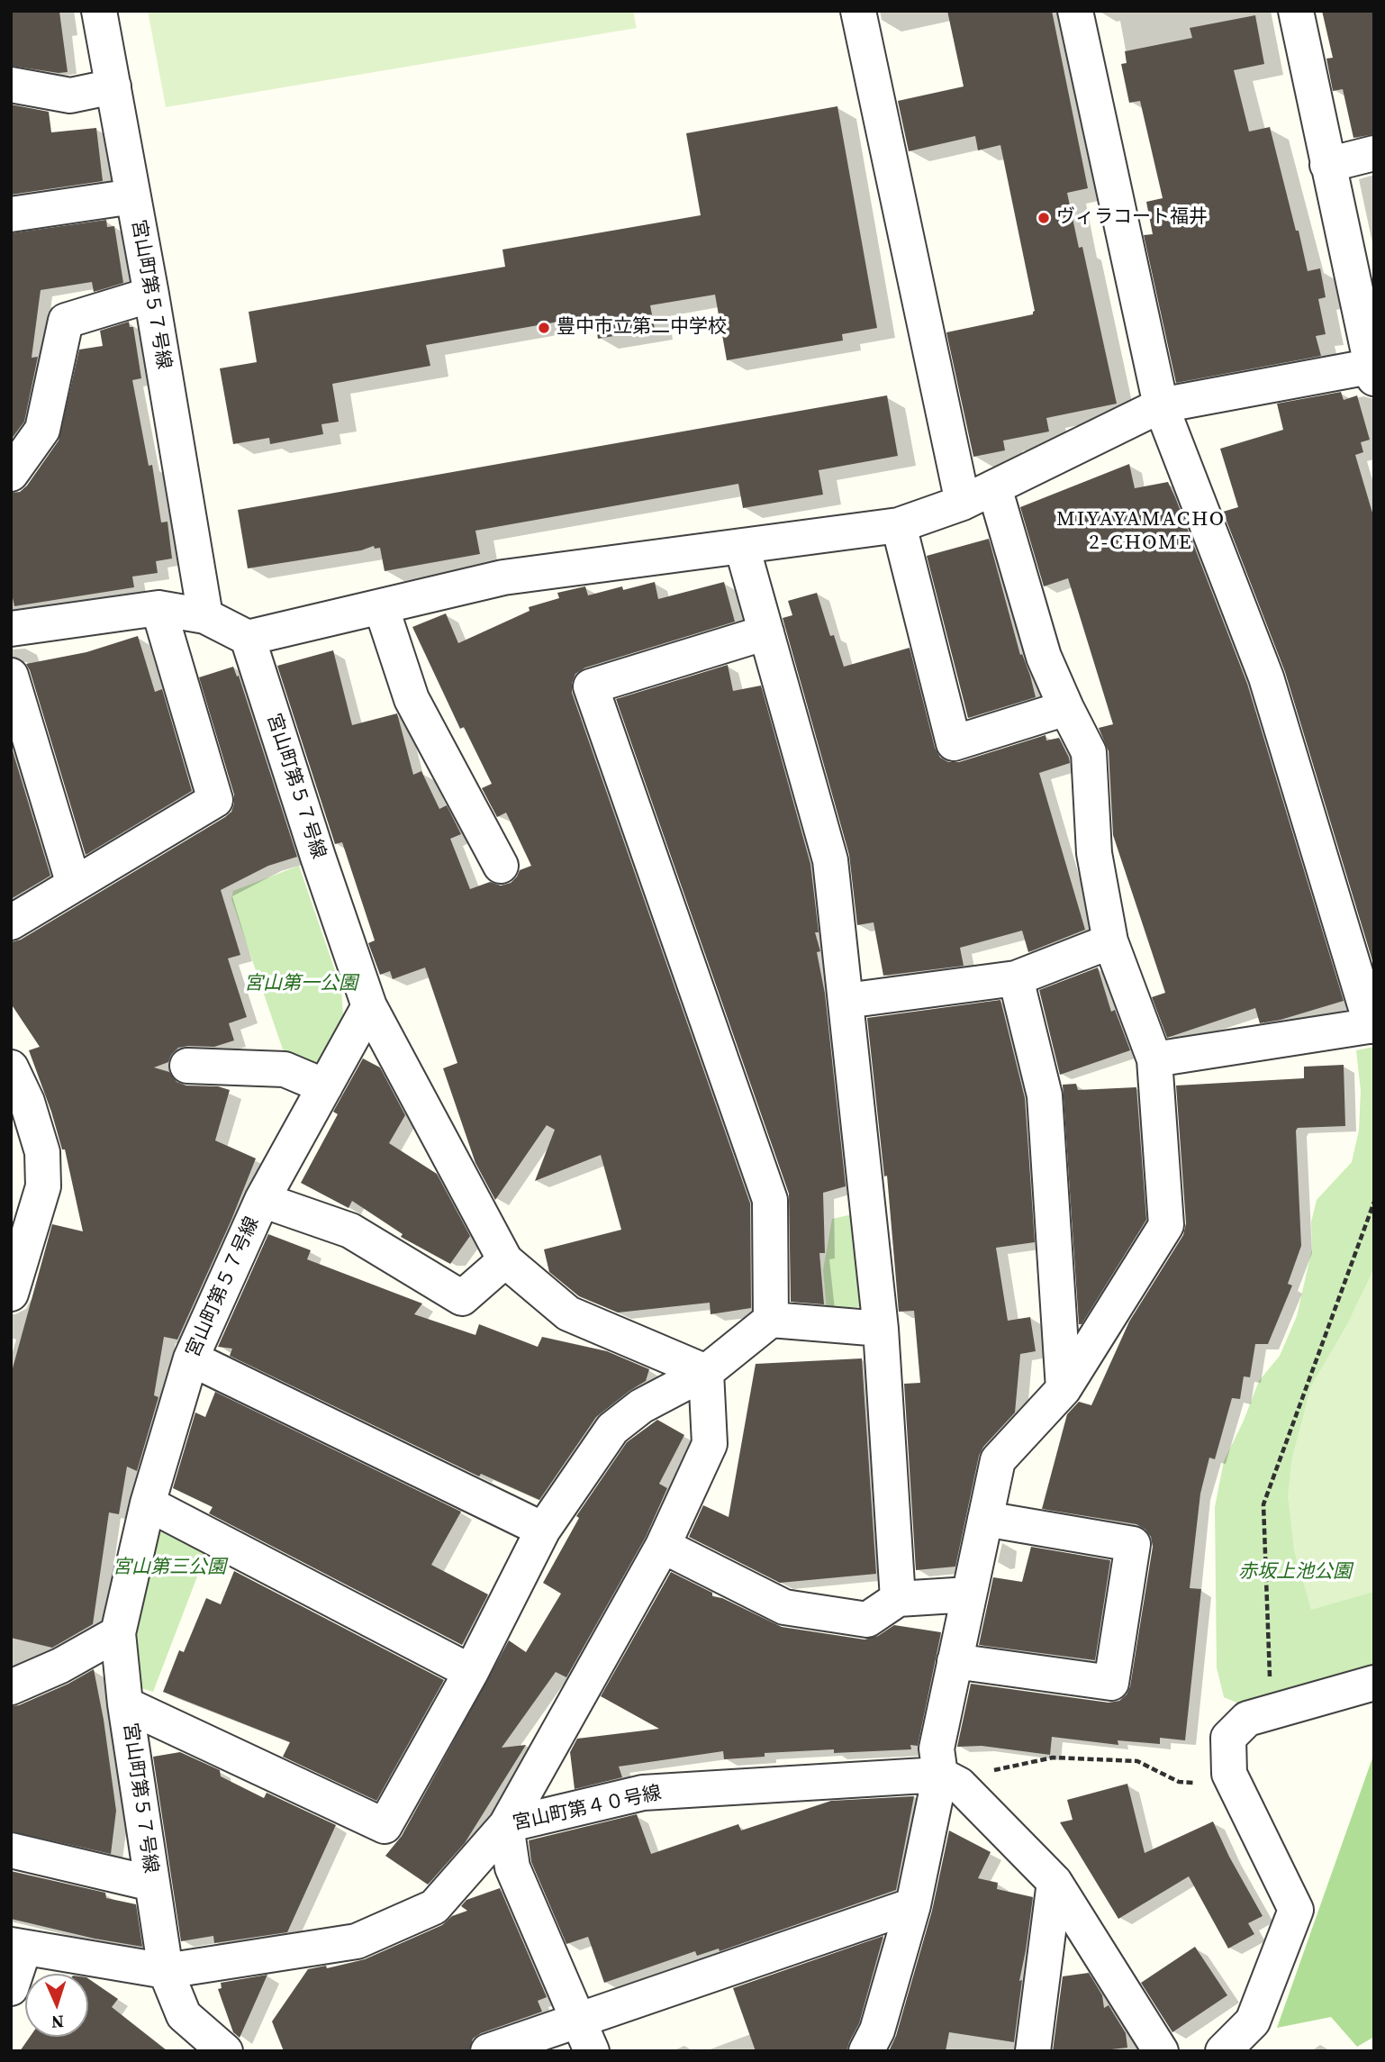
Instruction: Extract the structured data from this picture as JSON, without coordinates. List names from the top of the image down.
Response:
{
  "streets": {
    "street": ["宮山町第５７号線", "宮山町第４０号線"]
  },
  "crossings": [
    ["宮山町第５７号線", "宮山町第４０号線"]
  ],
  "districts": ["MIYAYAMACHO 2-CHOME"],
  "parks": ["宮山第一公園", "宮山第三公園", "赤坂上池公園"],
  "places": ["ヴィラコート福井", "豊中市立第二中学校"],
  "north": "bottom"
}
